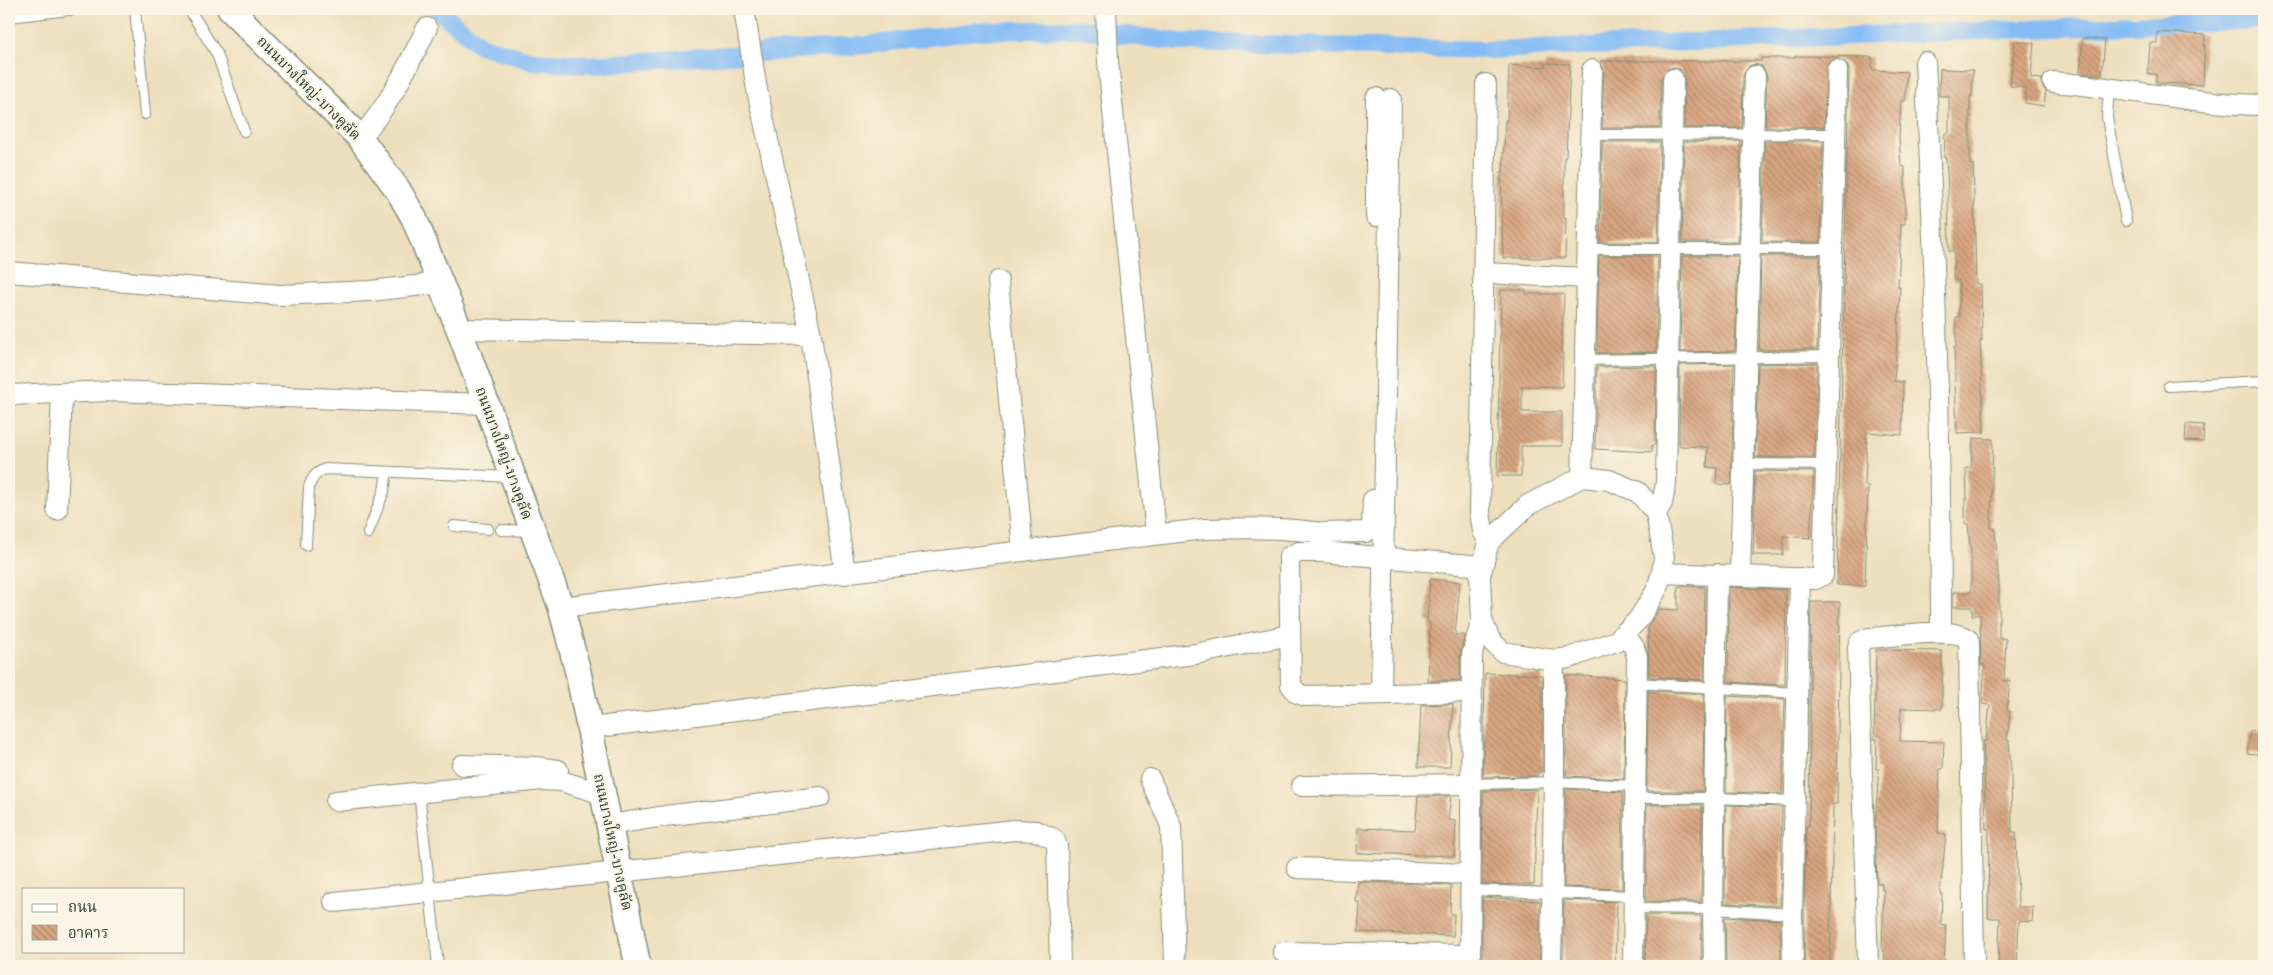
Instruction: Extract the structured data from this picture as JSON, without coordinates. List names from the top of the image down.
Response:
{
  "streets": {
    "street": ["ถนนบางใหญ่-บางคูลัด"]
  },
  "legend": ["ถนน", "อาคาร"]
}
